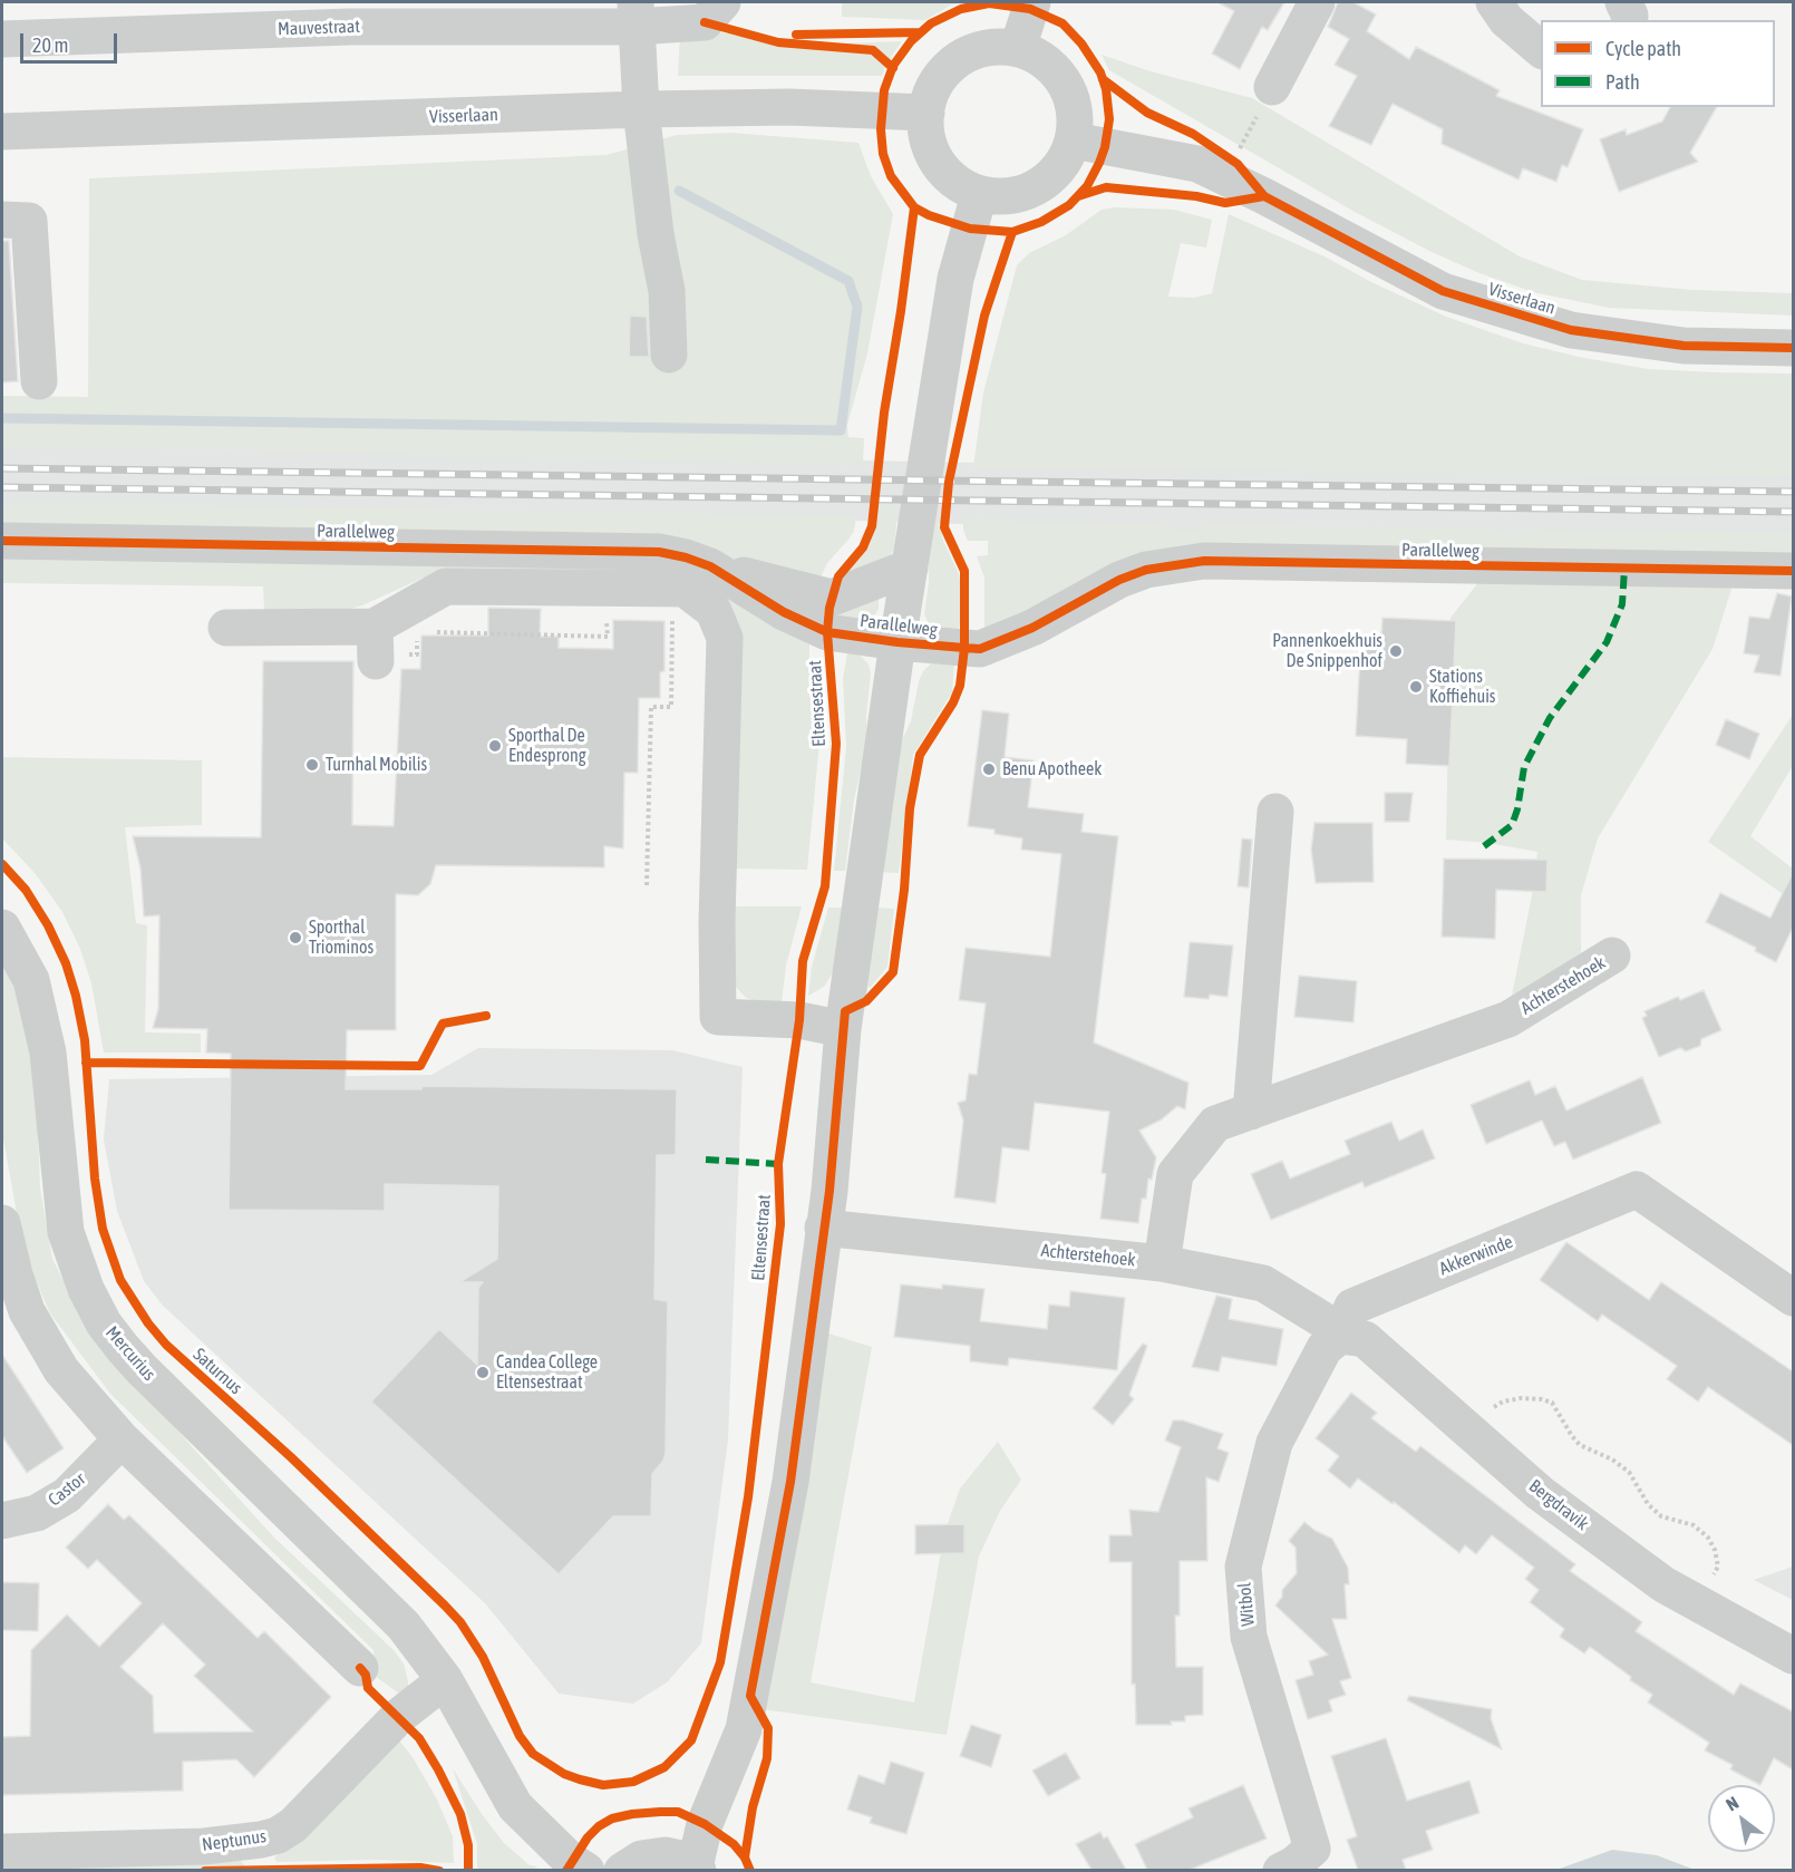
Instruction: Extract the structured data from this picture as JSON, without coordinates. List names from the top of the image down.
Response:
{
  "streets": {
    "street": [
      "Mauvestraat",
      "Visserlaan",
      "Parallelweg",
      "Achterstehoek",
      "Akkerwinde",
      "Mercurius",
      "Castor",
      "Bergdravik",
      "Witbol",
      "Neptunus"
    ],
    "cycle path": ["Eltensestraat"]
  },
  "crossings": [
    ["Akkerwinde", "Bergdravik"],
    ["Akkerwinde", "Witbol"],
    ["Mercurius", "Neptunus"],
    ["Bergdravik", "Witbol"]
  ],
  "places": [
    "Pannenkoekhuis De Snippenhof",
    "Stations Koffiehuis",
    "Sporthal De Endesprong",
    "Turnhal Mobilis",
    "Benu Apotheek",
    "Sporthal Triominos",
    "Candea College Eltensestraat"
  ],
  "legend": ["Cycle path", "Path"],
  "scale_bar": "20 m",
  "north": "top left"
}
